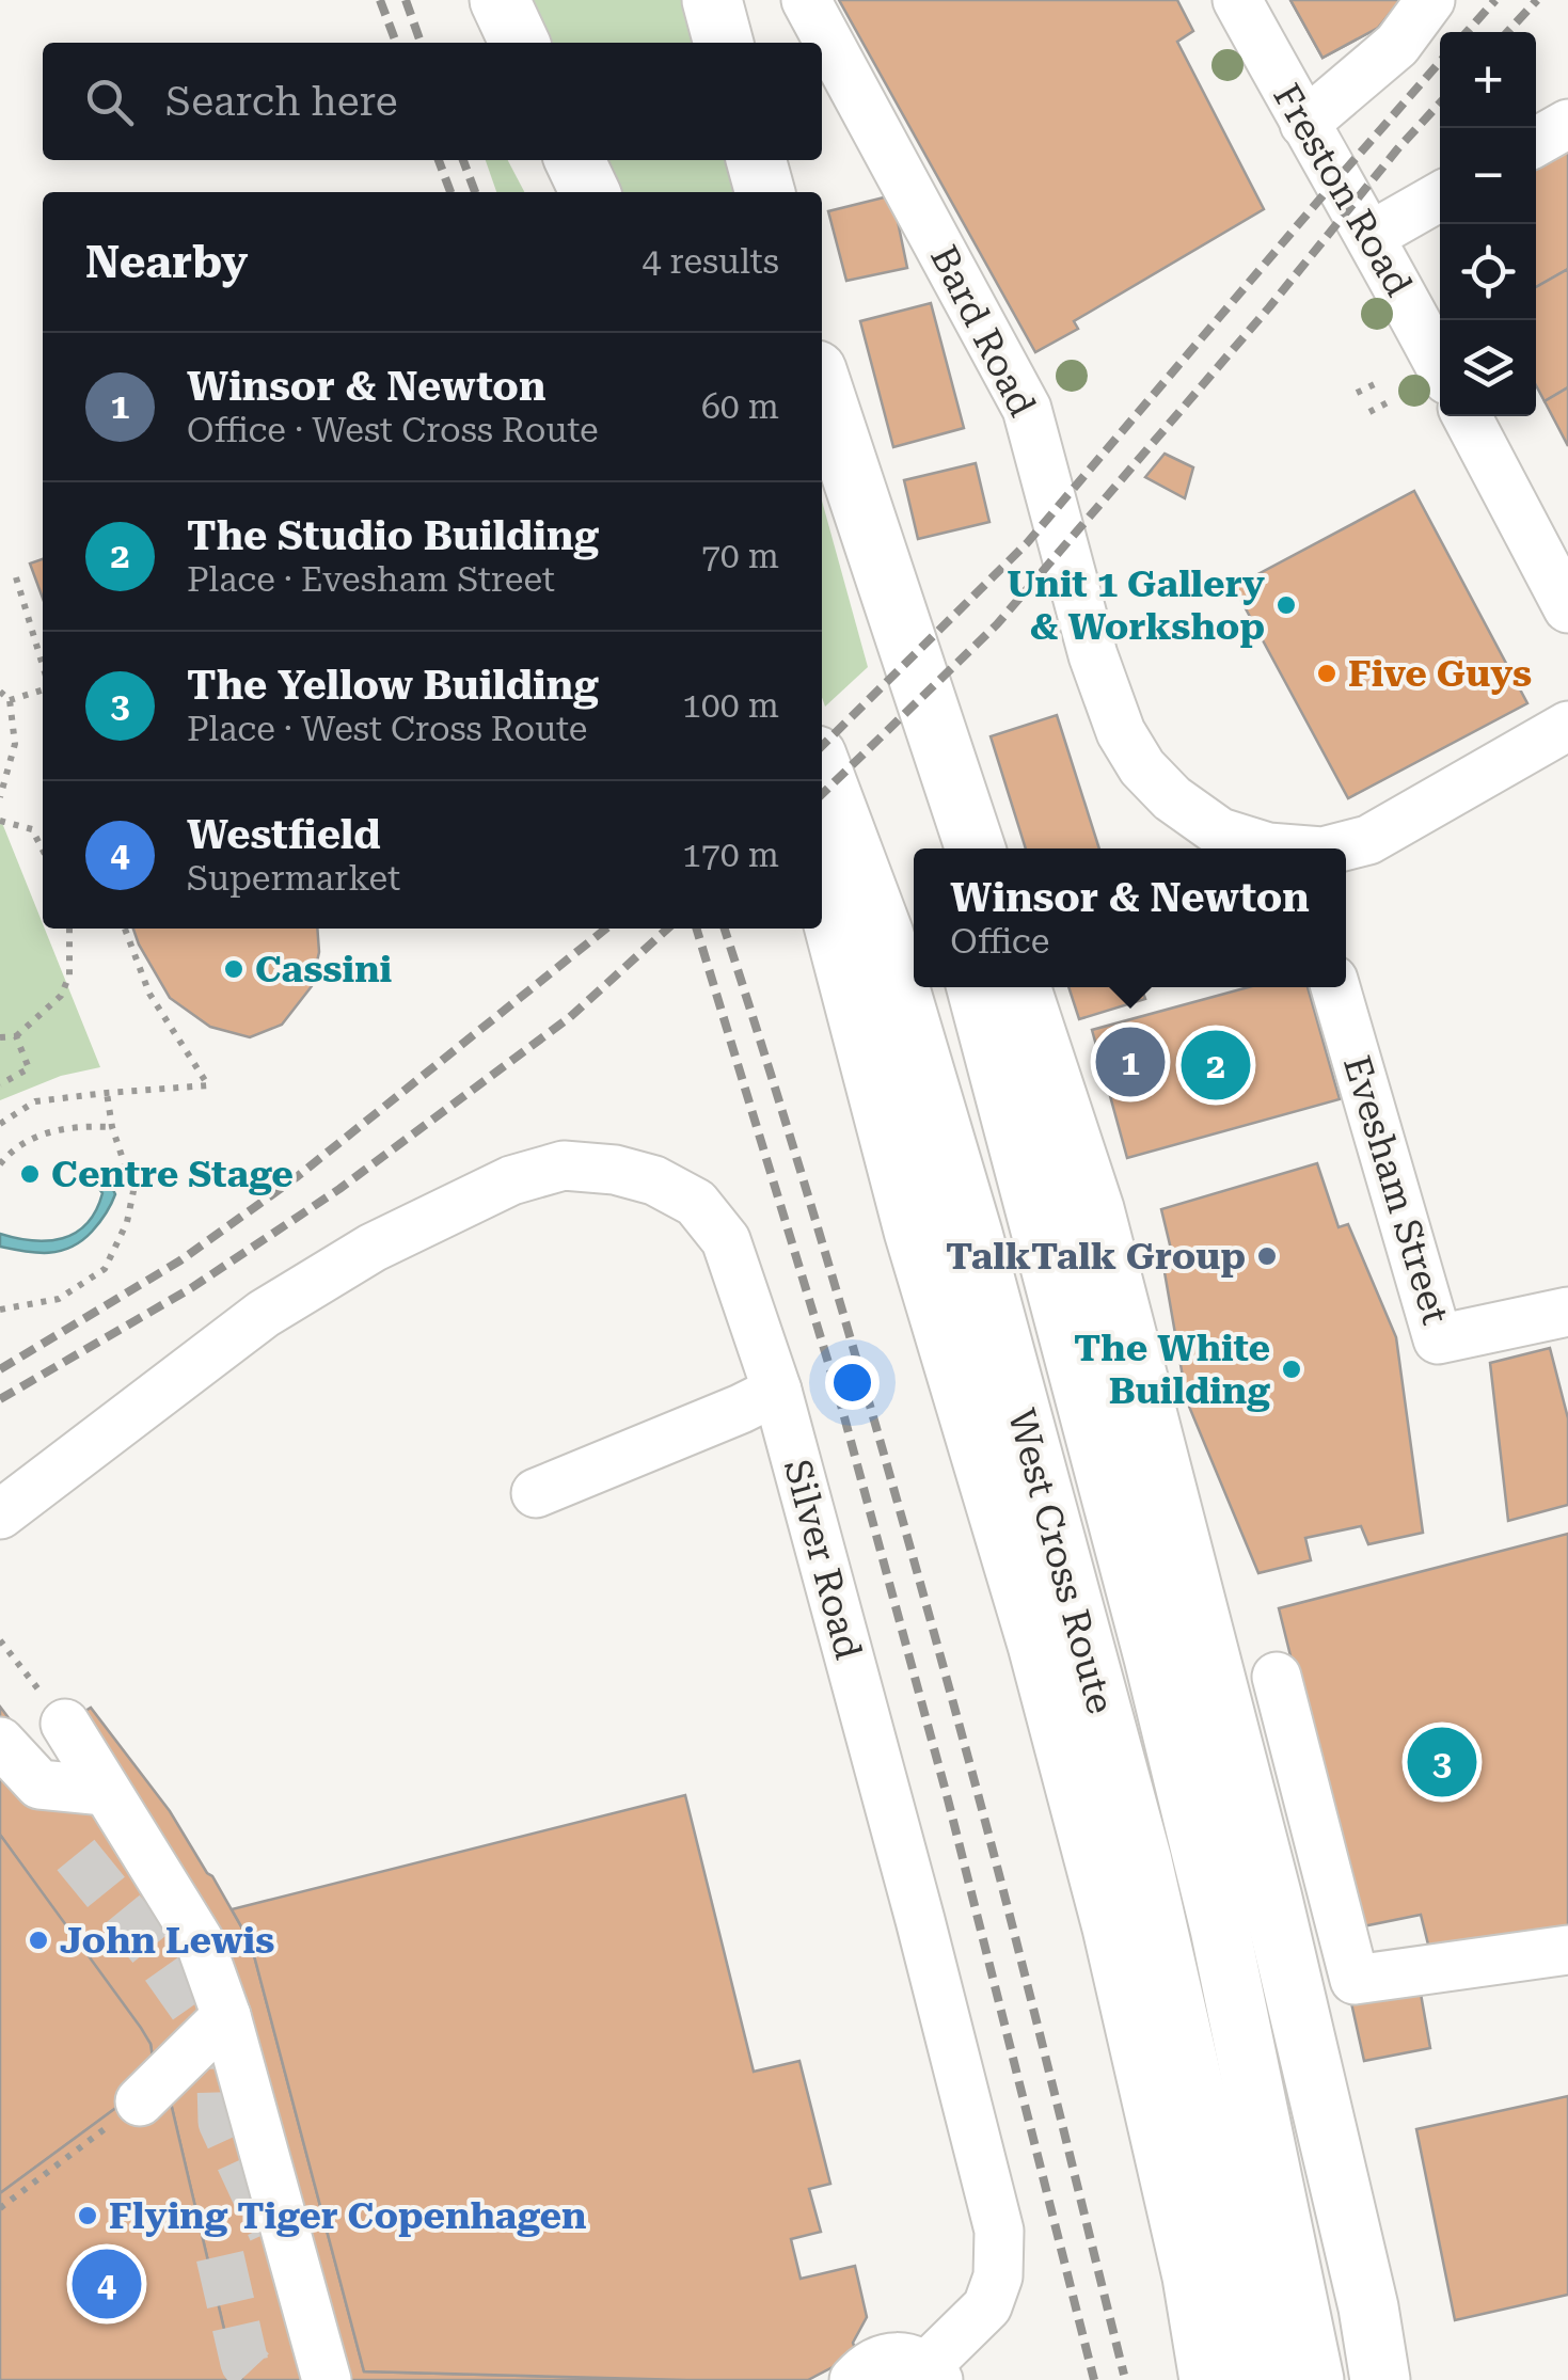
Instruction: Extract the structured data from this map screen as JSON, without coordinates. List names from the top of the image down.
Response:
{
  "streets": {
    "highway": ["West Cross Route"],
    "street": [
      "Freston Road",
      "Bard Road",
      "Evesham Street",
      "Silver Road"
    ]
  },
  "places": [
    "Unit 1 Gallery & Workshop",
    "Five Guys",
    "Cassini",
    "Centre Stage",
    "TalkTalk Group",
    "The White Building",
    "John Lewis",
    "Flying Tiger Copenhagen"
  ],
  "page": {
    "map_buttons": ["+", "−"],
    "search": "Search here",
    "heading": ["Nearby", "4 results"],
    "list": [
      {
        "mark": "1",
        "name": "Winsor & Newton",
        "note": "Office · West Cross Route",
        "value": "60 m"
      },
      {
        "mark": "2",
        "name": "The Studio Building",
        "note": "Place · Evesham Street",
        "value": "70 m"
      },
      {
        "mark": "3",
        "name": "The Yellow Building",
        "note": "Place · West Cross Route",
        "value": "100 m"
      },
      {
        "mark": "4",
        "name": "Westfield",
        "note": "Supermarket",
        "value": "170 m"
      }
    ],
    "popup": ["Winsor & Newton", "Office"],
    "pins": [
      "1",
      "2",
      "3",
      "4"
    ]
  }
}
